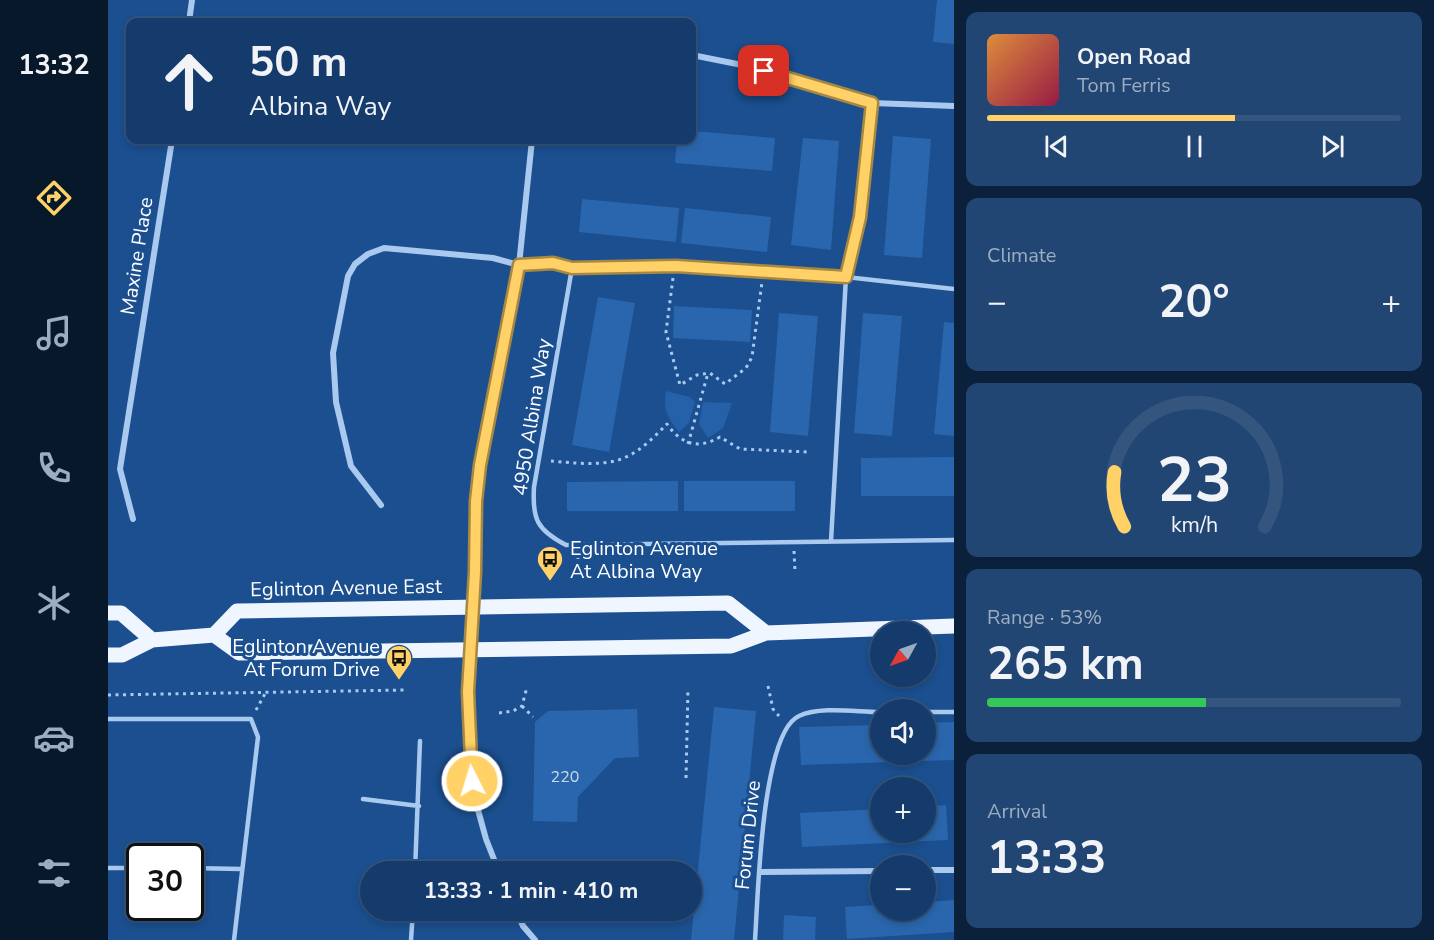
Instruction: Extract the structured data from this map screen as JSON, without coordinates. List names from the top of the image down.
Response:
{
  "streets": {
    "main road": ["Eglinton Avenue East"],
    "street": ["Maxine Place"],
    "lane": ["4950 Albina Way", "Forum Drive"]
  },
  "places": {
    "bus stop": ["Eglinton Avenue At Albina Way", "Eglinton Avenue At Forum Drive"]
  },
  "house_numbers": ["220"],
  "north": "bottom left",
  "page": {
    "tabs": "13:32",
    "turn": ["50 m", "Albina Way"],
    "song": ["Open Road", "Tom Ferris"],
    "tile": [
      "Climate",
      ["Range · 53%", "265 km"],
      ["Arrival", "13:33"]
    ],
    "heat": ["−", "20°", "+"],
    "map_buttons": ["+", "−"],
    "limit": "30",
    "trip": "13:33 · 1 min · 410 m",
    "gauge": ["23", "km/h"]
  }
}
